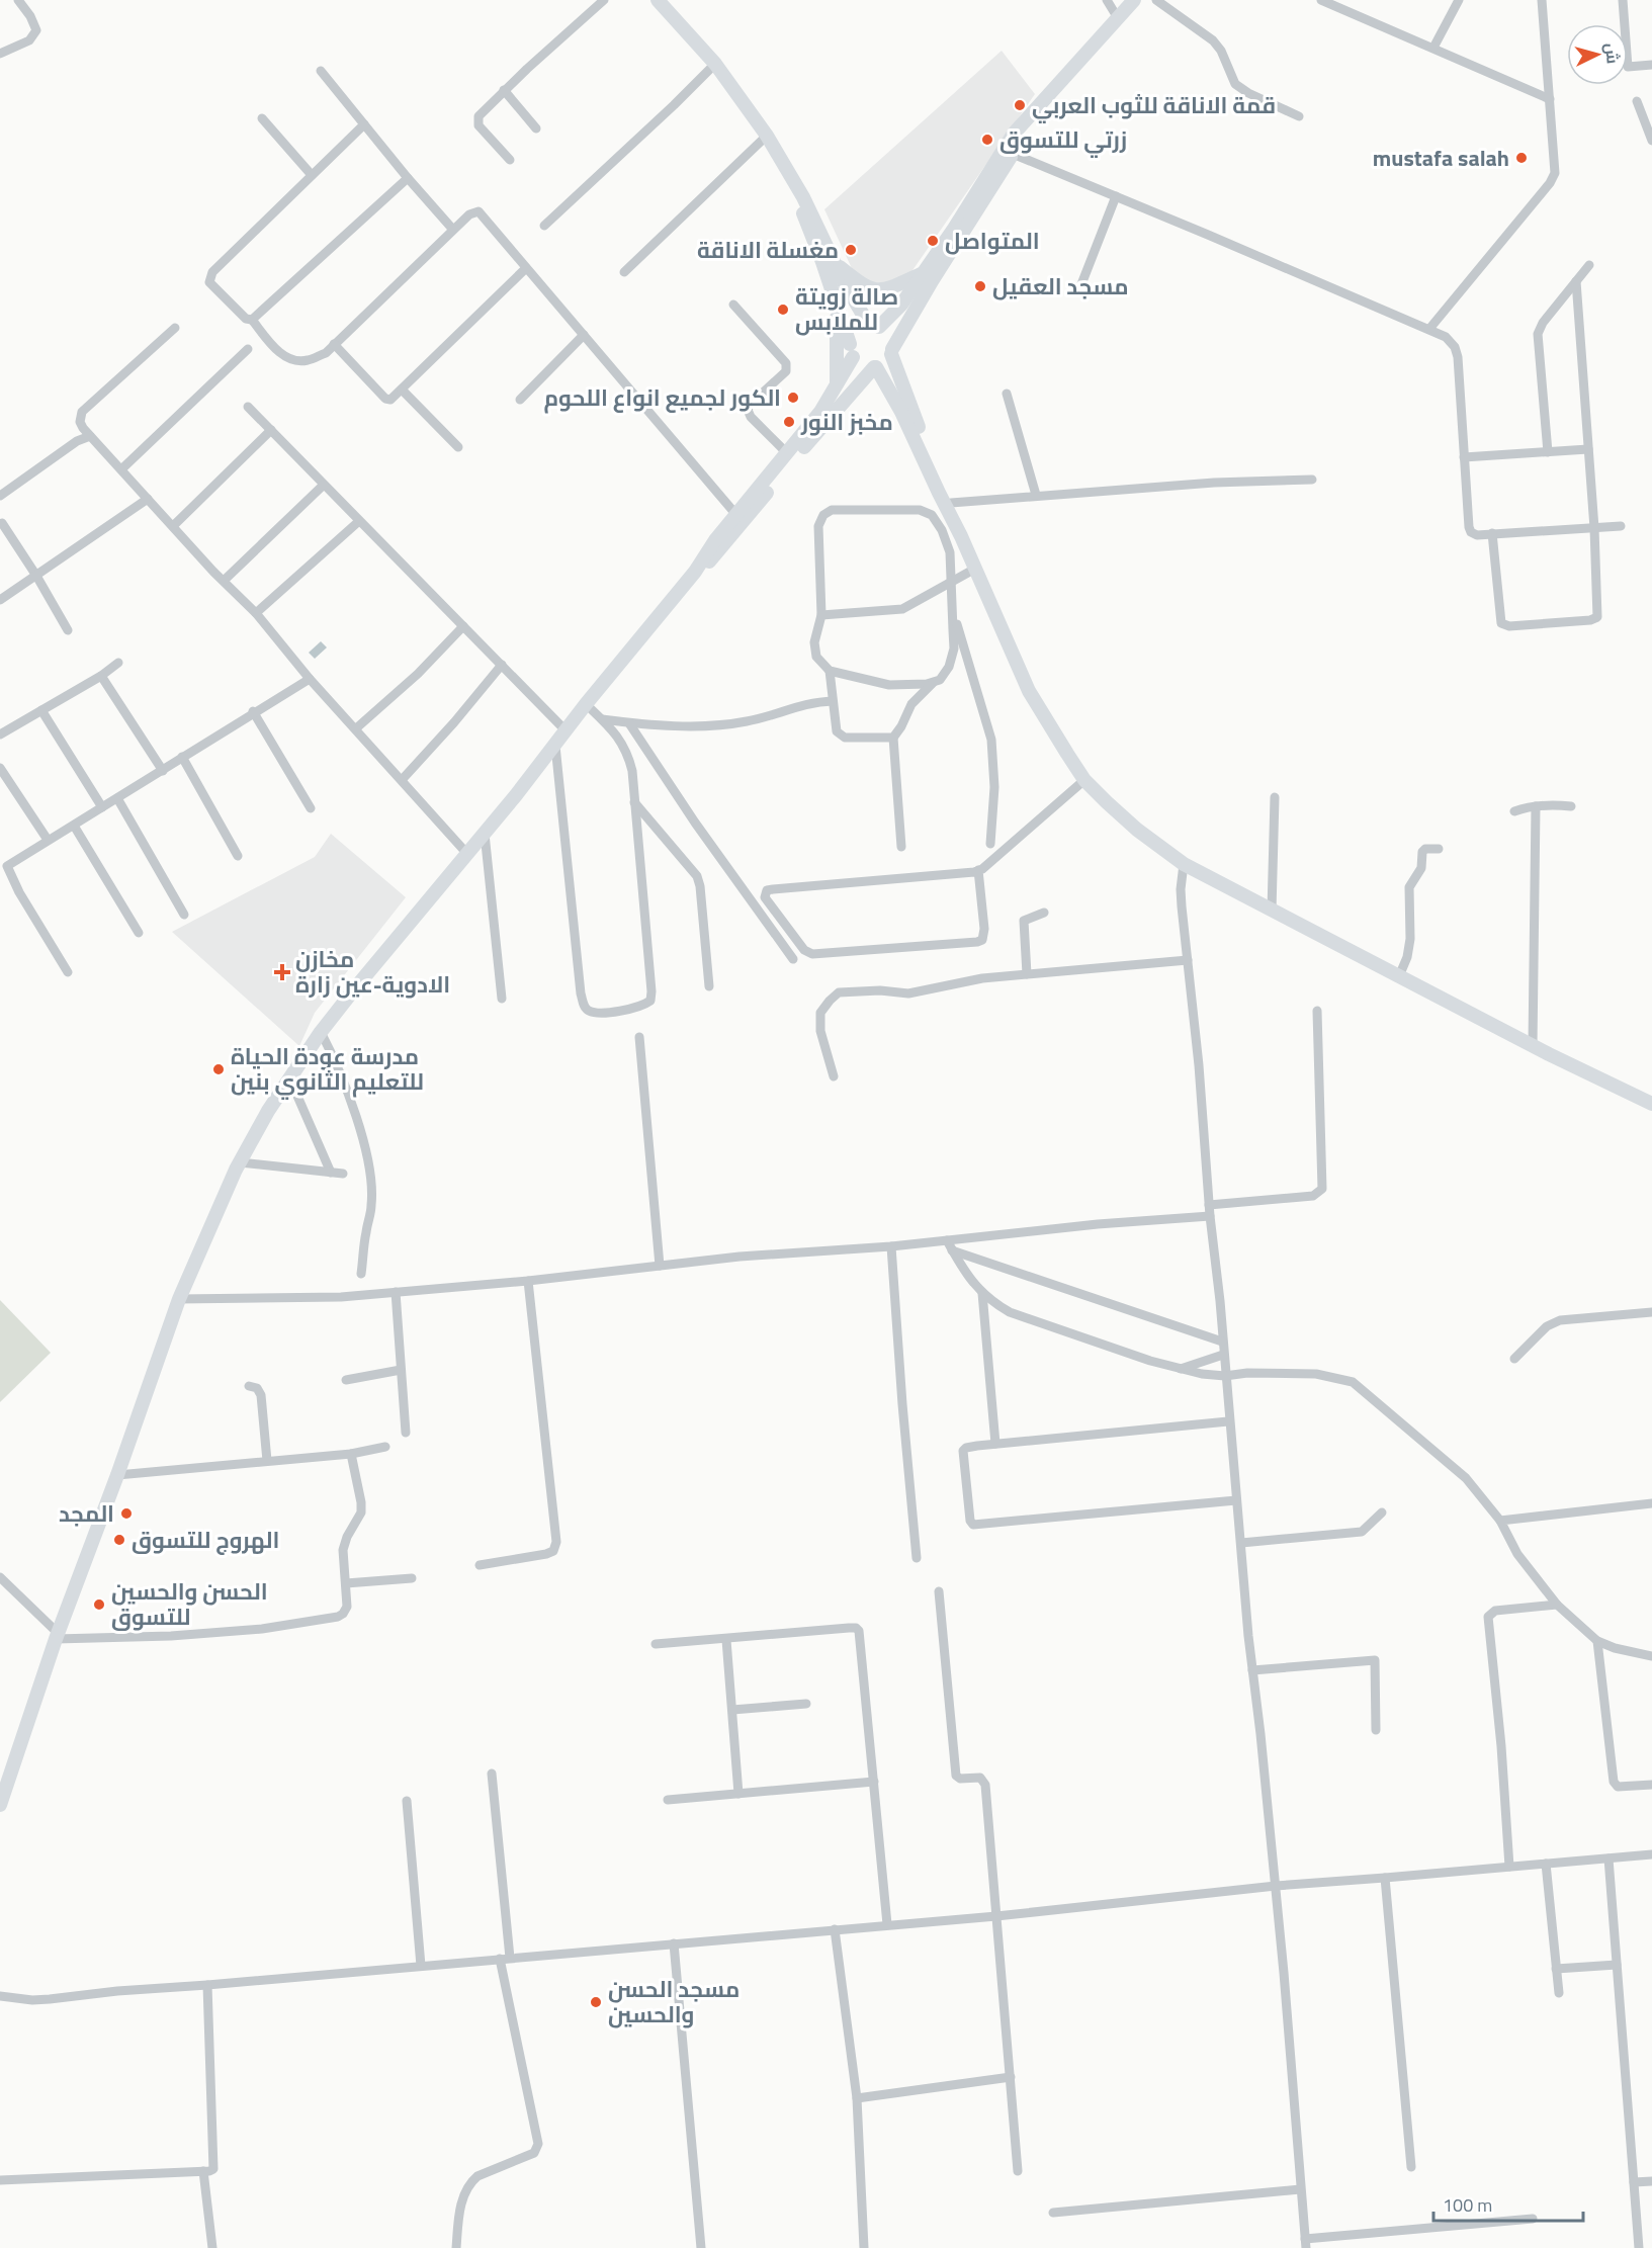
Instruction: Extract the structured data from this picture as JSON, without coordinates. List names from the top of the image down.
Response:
{
  "places": {
    "other": [
      "قمة الاناقة للثوب العربي",
      "زرتي للتسوق",
      "mustafa salah",
      "المتواصل",
      "مغسلة الاناقة",
      "مسجد العقيل",
      "صالة زويتة للملابس",
      "الكور لجميع انواع اللحوم",
      "مخبز النور",
      "مدرسة عودة الحياة للتعليم الثانوي بنين",
      "المجد",
      "الهروج للتسوق",
      "الحسن والحسين للتسوق",
      "مسجد الحسن والحسين"
    ],
    "health": ["مخازن الادوية-عين زارة"]
  },
  "scale_bar": "100 m",
  "north": "right"
}
